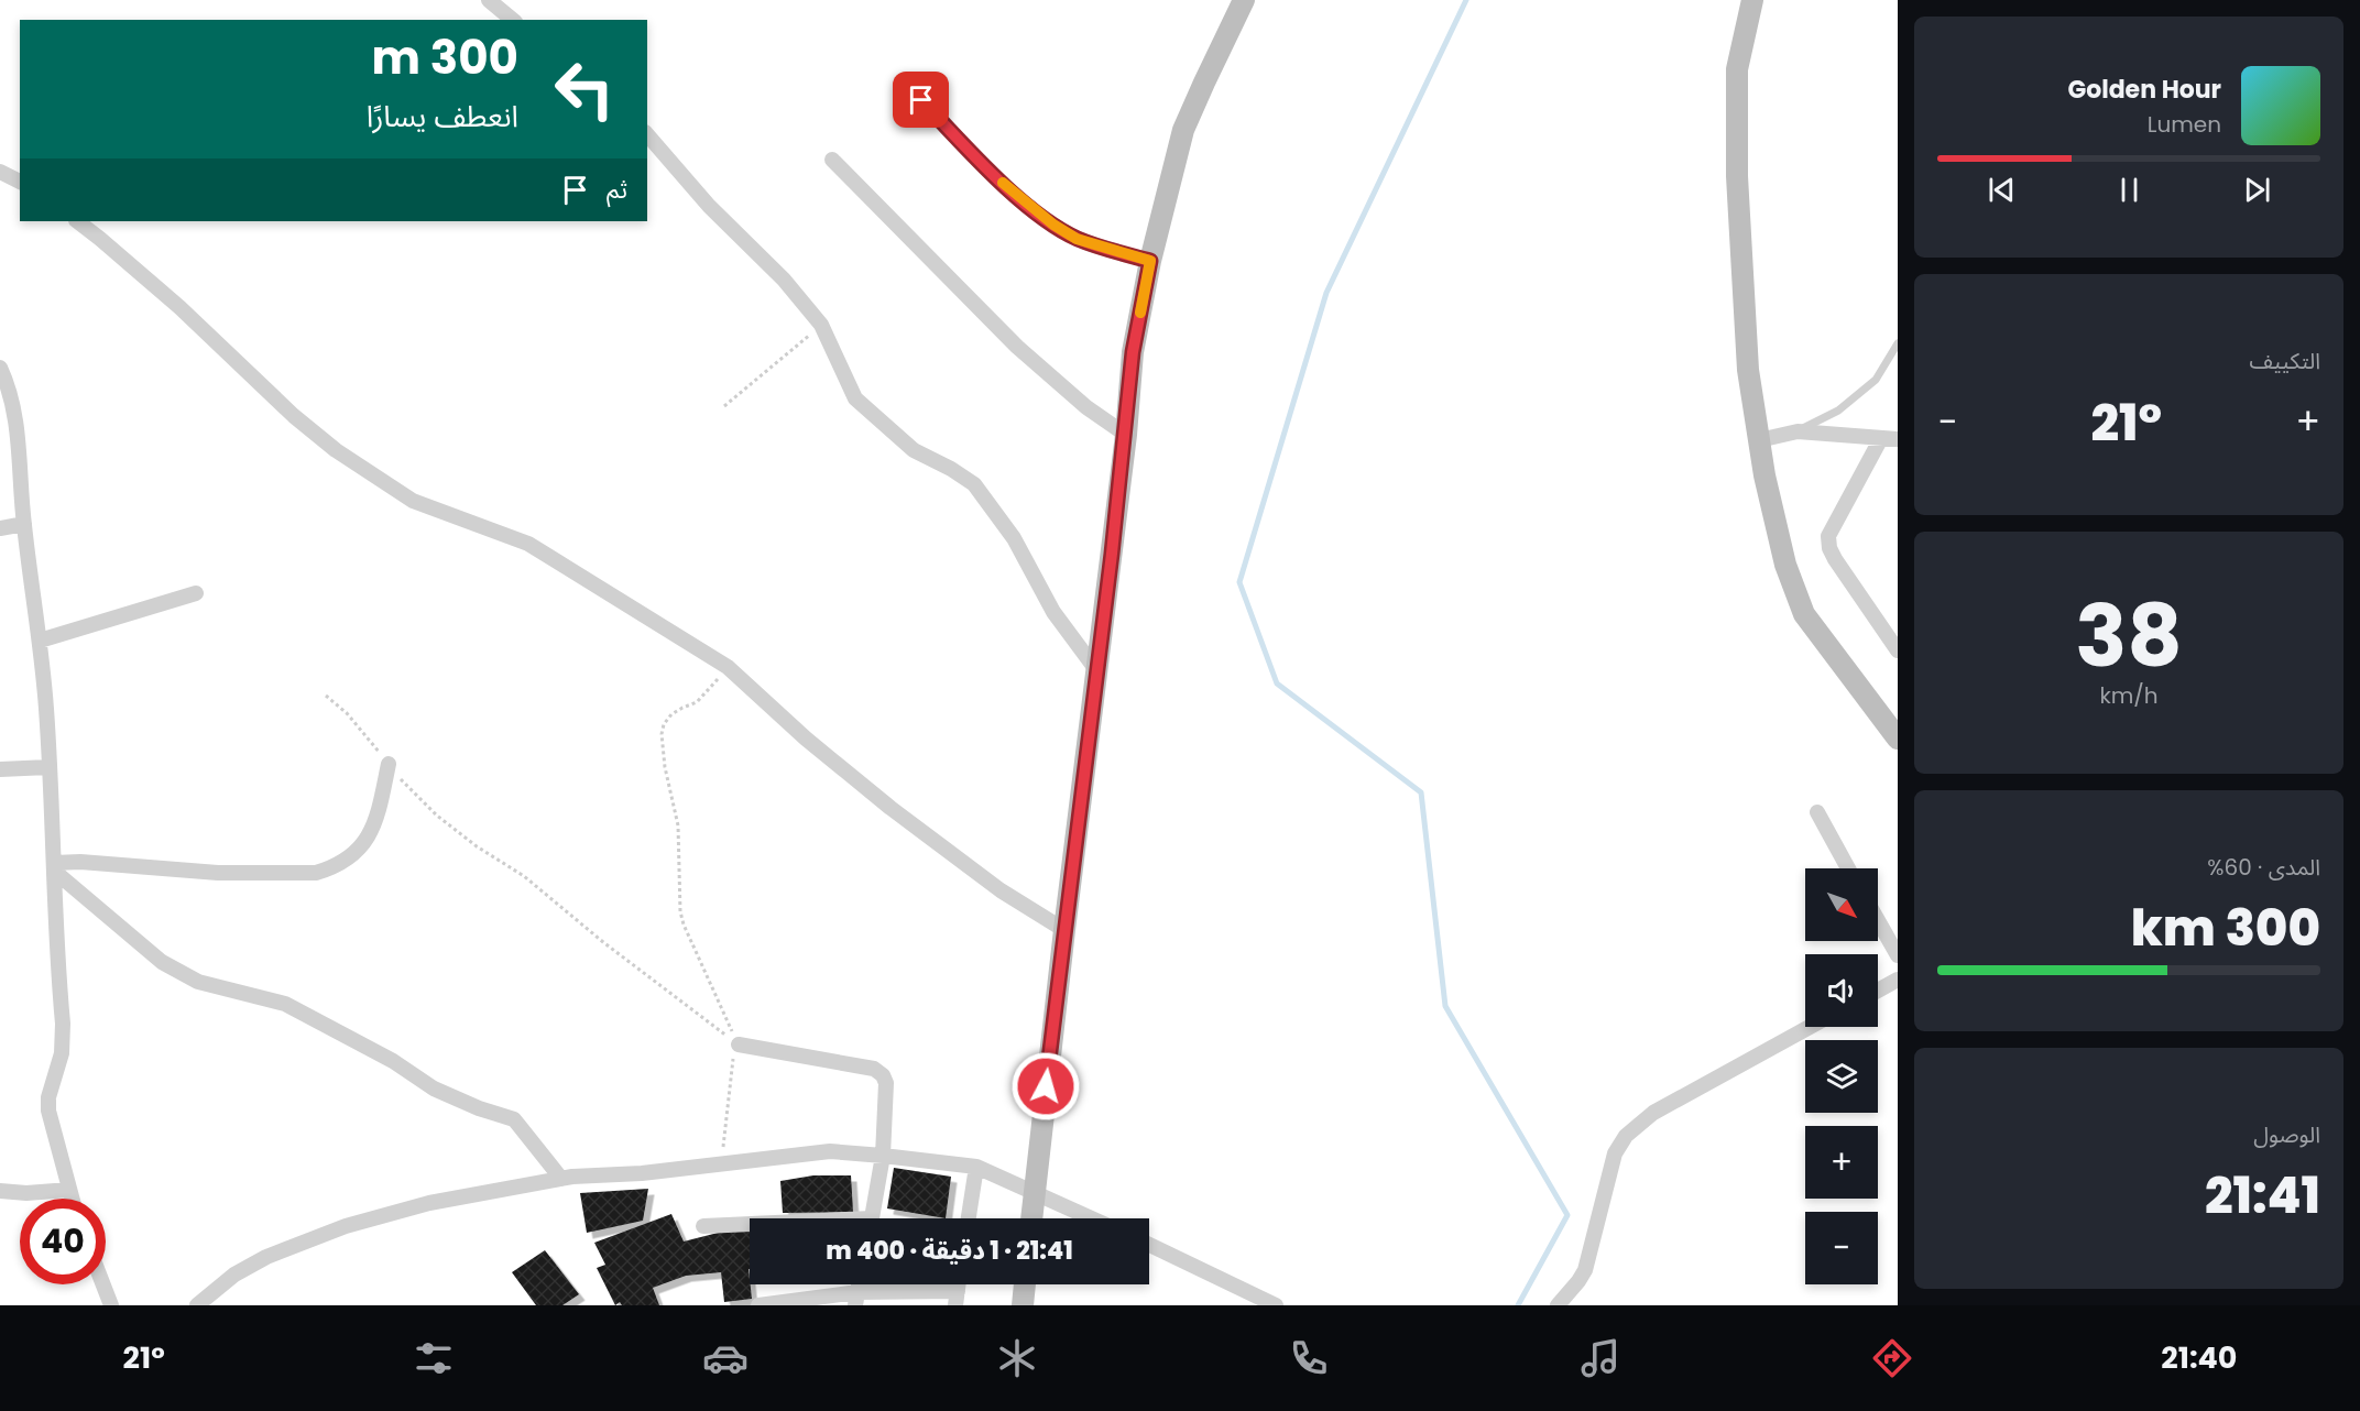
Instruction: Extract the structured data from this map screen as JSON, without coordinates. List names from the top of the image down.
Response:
{
  "north": "bottom right",
  "page": {
    "turn": ["300 m", "انعطف يسارًا"],
    "song": ["Golden Hour", "Lumen"],
    "then": "ثم",
    "tile": [
      "التكييف",
      ["38", "km/h"],
      ["المدى · 60%", "300 km"],
      ["الوصول", "21:41"]
    ],
    "heat": ["−", "21°", "+"],
    "map_buttons": ["+", "−"],
    "limit": "40",
    "trip": "21:41 · 1 دقيقة · 400 m",
    "tabs": ["21:40", "21°"]
  }
}
